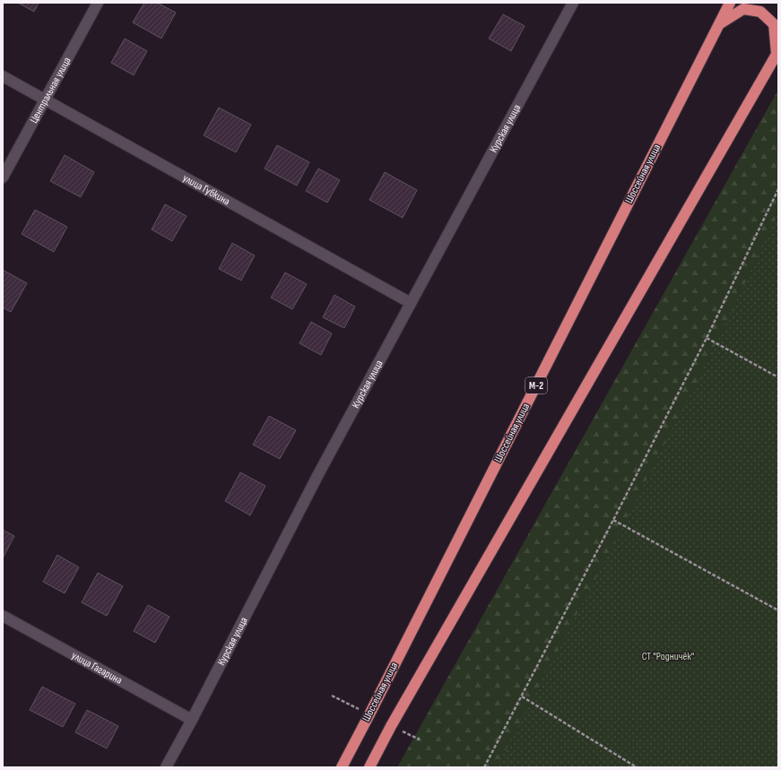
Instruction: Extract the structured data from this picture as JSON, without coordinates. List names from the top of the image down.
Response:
{
  "streets": {
    "highway": ["Шоссейная улица", "М-2"],
    "street": [
      "Центральная улица",
      "Курская улица",
      "улица Губкина",
      "улица Гагарина"
    ]
  },
  "crossings": [
    ["Центральная улица", "улица Губкина"],
    ["Курская улица", "улица Губкина"],
    ["Курская улица", "улица Гагарина"]
  ],
  "parks": ["СТ \"Родничёк\""]
}
